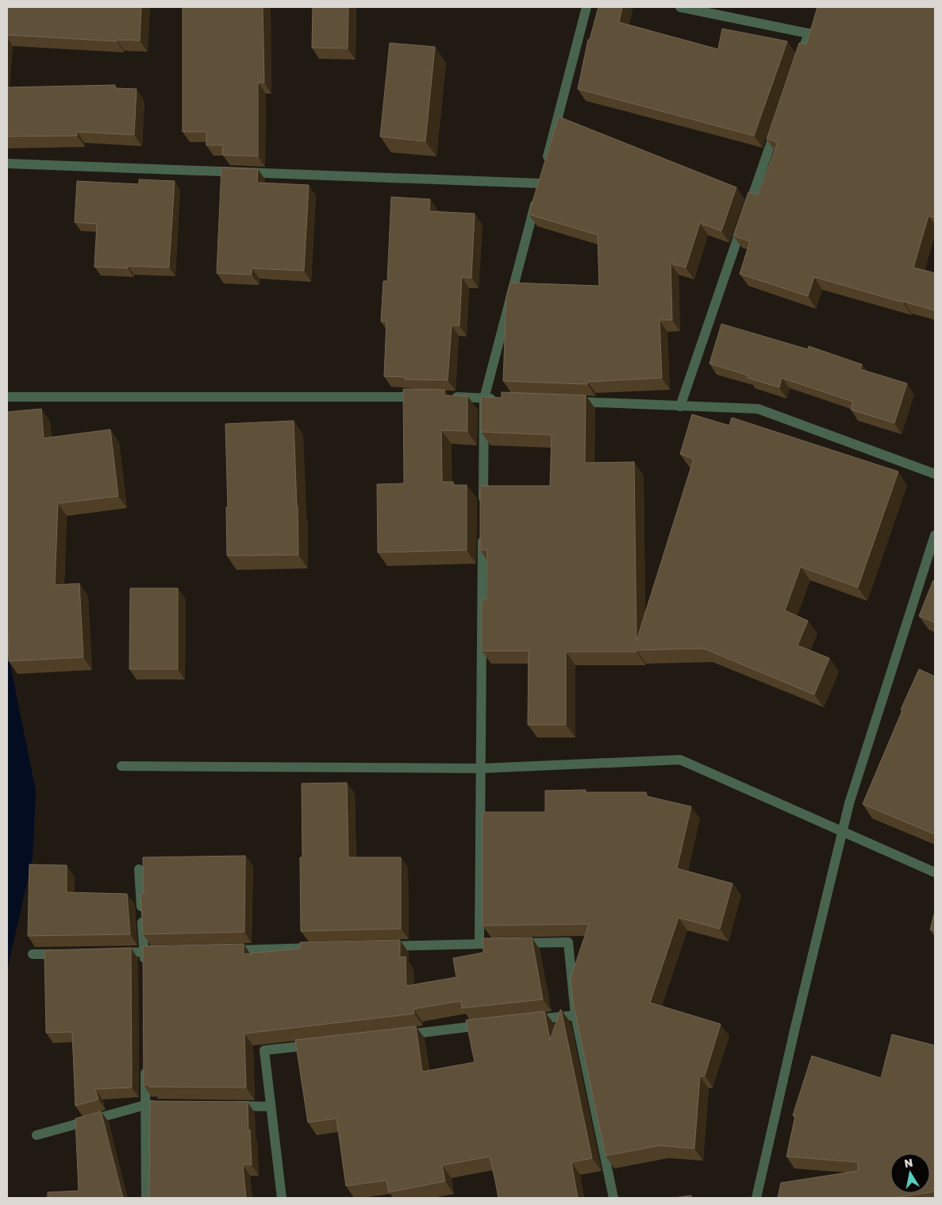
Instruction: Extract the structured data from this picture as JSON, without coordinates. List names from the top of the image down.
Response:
{
  "north": "top"
}
